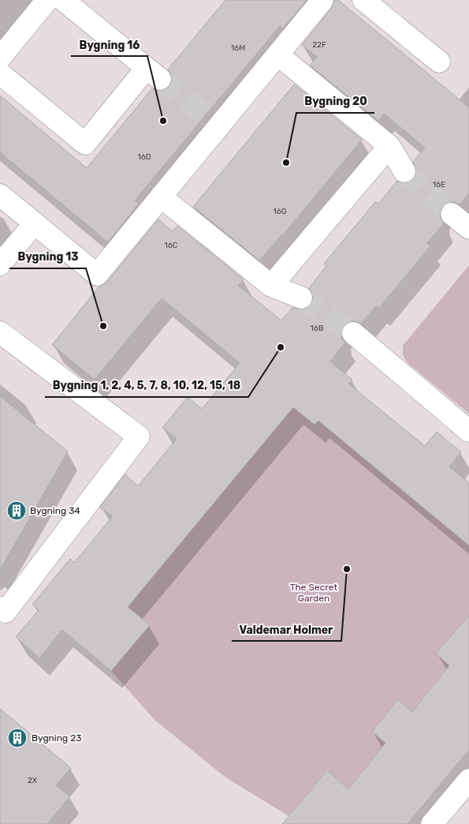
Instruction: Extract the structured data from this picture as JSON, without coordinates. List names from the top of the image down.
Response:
{
  "parks": ["The Secret Garden"],
  "places": {
    "other": [
      "Bygning 16",
      "Bygning 20",
      "Bygning 13",
      "Bygning 1, 2, 4, 5, 7, 8, 10, 12, 15, 18",
      "Valdemar Holmer"
    ],
    "building": ["Bygning 34", "Bygning 23"]
  },
  "house_numbers": [
    "22F",
    "16M",
    "16D",
    "16E",
    "16G",
    "16C",
    "16B",
    "2X"
  ]
}
